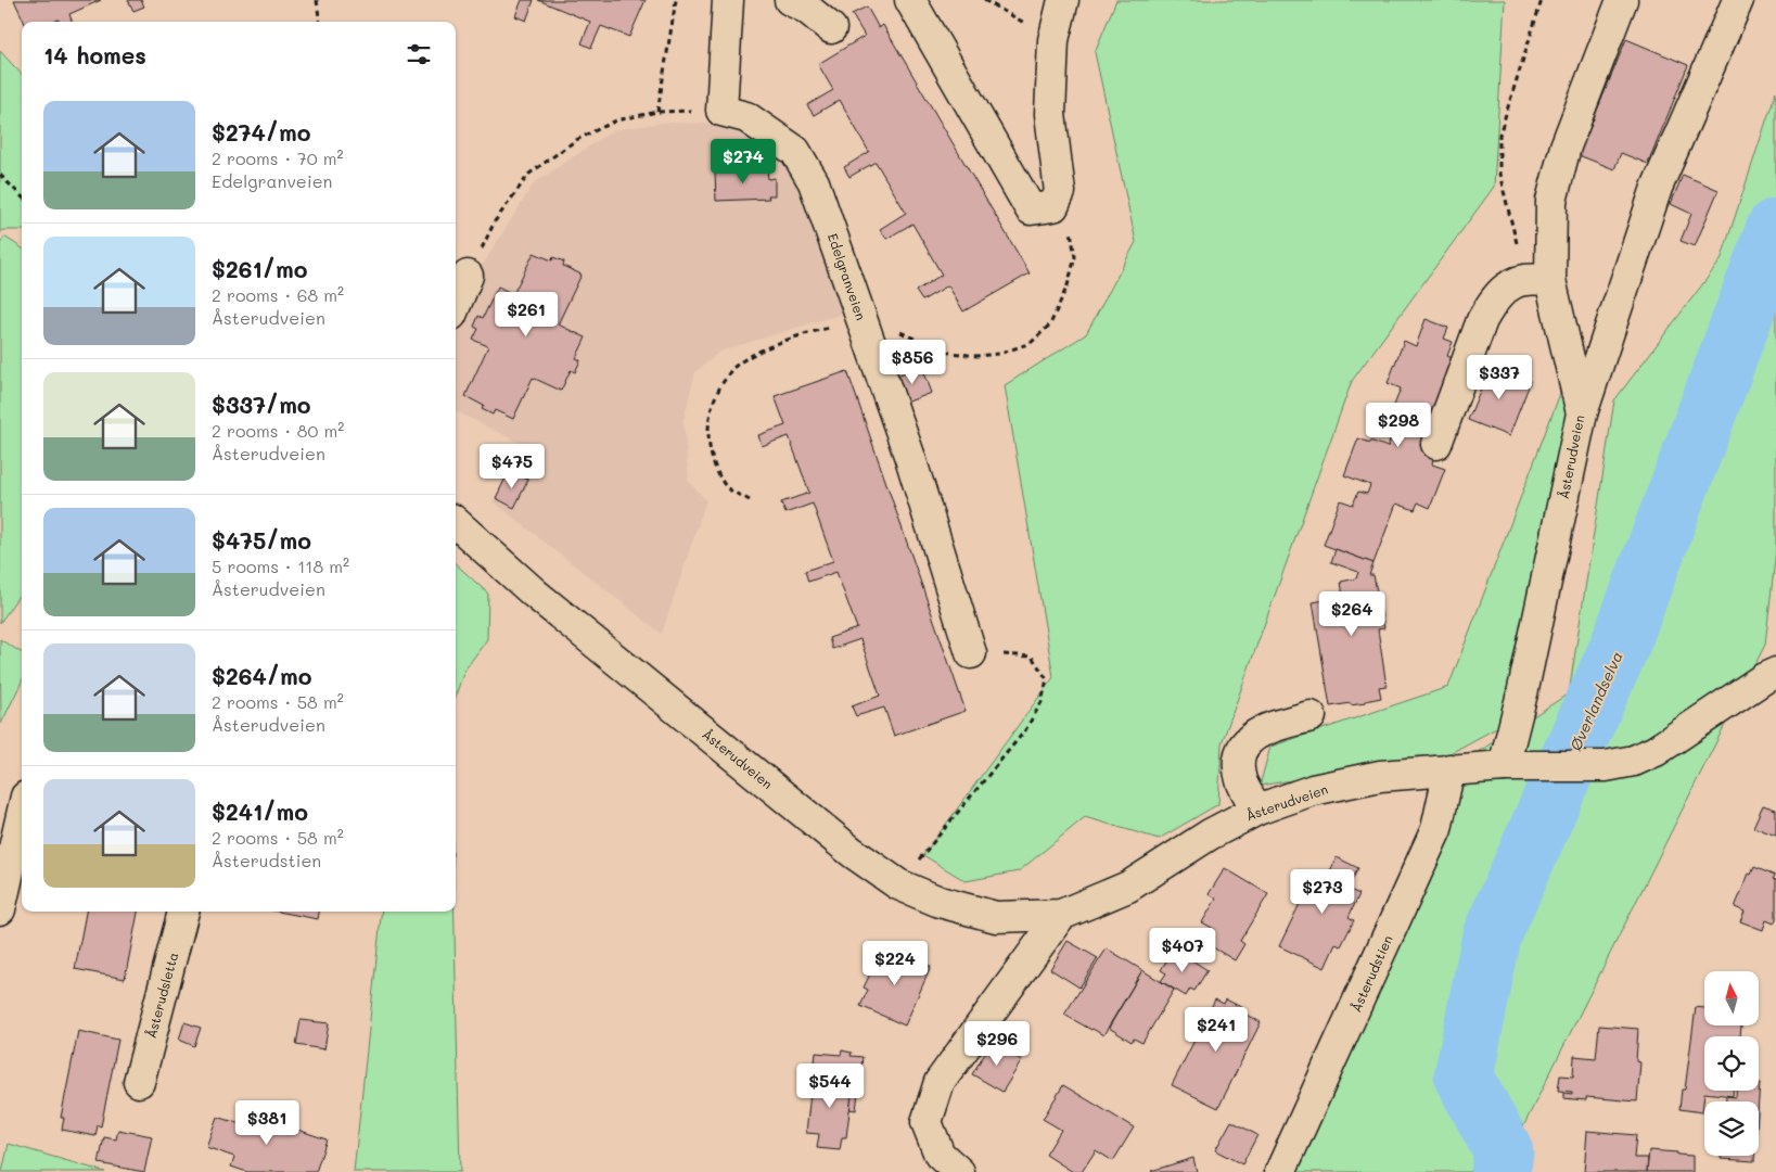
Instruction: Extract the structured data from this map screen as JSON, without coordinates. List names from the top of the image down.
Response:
{
  "streets": {
    "street": [
      "Edelgranveien",
      "Åsterudveien",
      "Åsterudstien",
      "Åsterudsletta"
    ]
  },
  "crossings": [
    ["Åsterudveien", "Åsterudstien"]
  ],
  "water": ["Øverlandselva"],
  "north": "top",
  "page": {
    "heading": "14 homes",
    "list": [
      {
        "name": "$274/mo",
        "note": "2 rooms · 70 m² · Edelgranveien"
      },
      {
        "name": "$261/mo",
        "note": "2 rooms · 68 m² · Åsterudveien"
      },
      {
        "name": "$337/mo",
        "note": "2 rooms · 80 m² · Åsterudveien"
      },
      {
        "name": "$475/mo",
        "note": "5 rooms · 118 m² · Åsterudveien"
      },
      {
        "name": "$264/mo",
        "note": "2 rooms · 58 m² · Åsterudveien"
      },
      {
        "name": "$241/mo",
        "note": "2 rooms · 58 m² · Åsterudstien"
      }
    ],
    "price": [
      "$274",
      "$261",
      "$856",
      "$337",
      "$298",
      "$475",
      "$264",
      "$273",
      "$407",
      "$224",
      "$241",
      "$296",
      "$544",
      "$381"
    ]
  }
}
